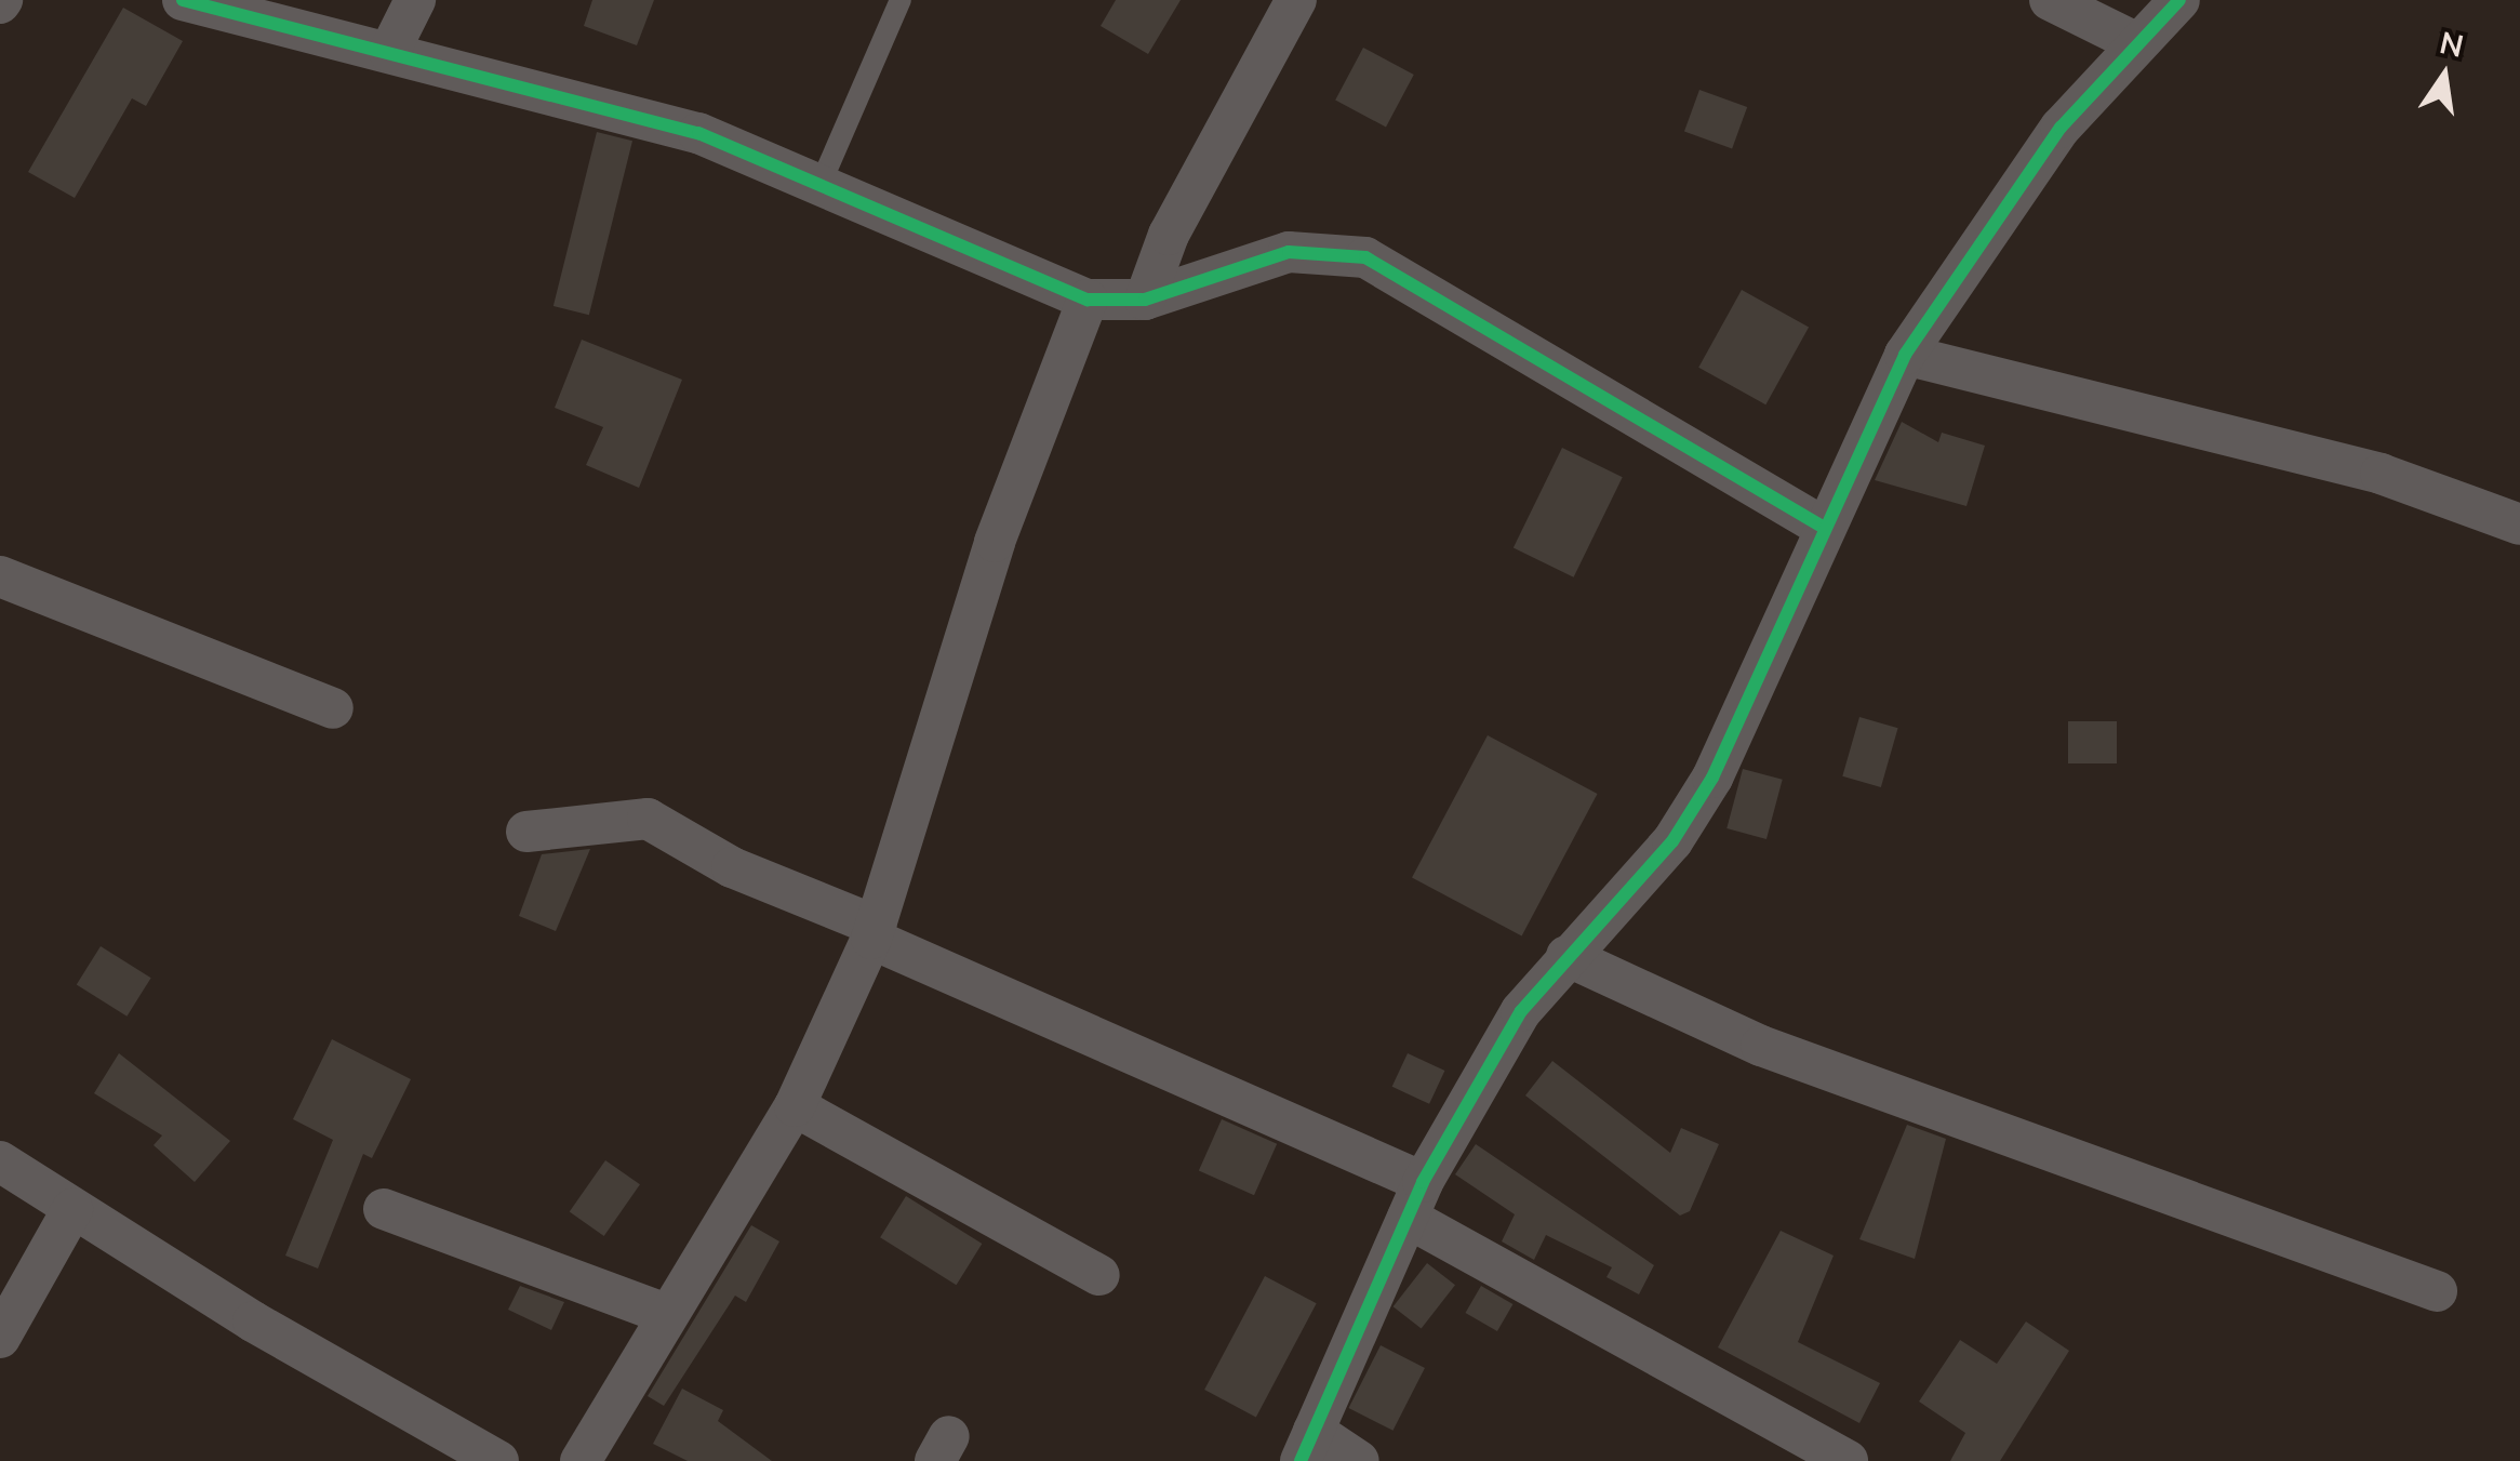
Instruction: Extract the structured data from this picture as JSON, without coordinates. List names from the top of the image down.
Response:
{
  "north": "top"
}
